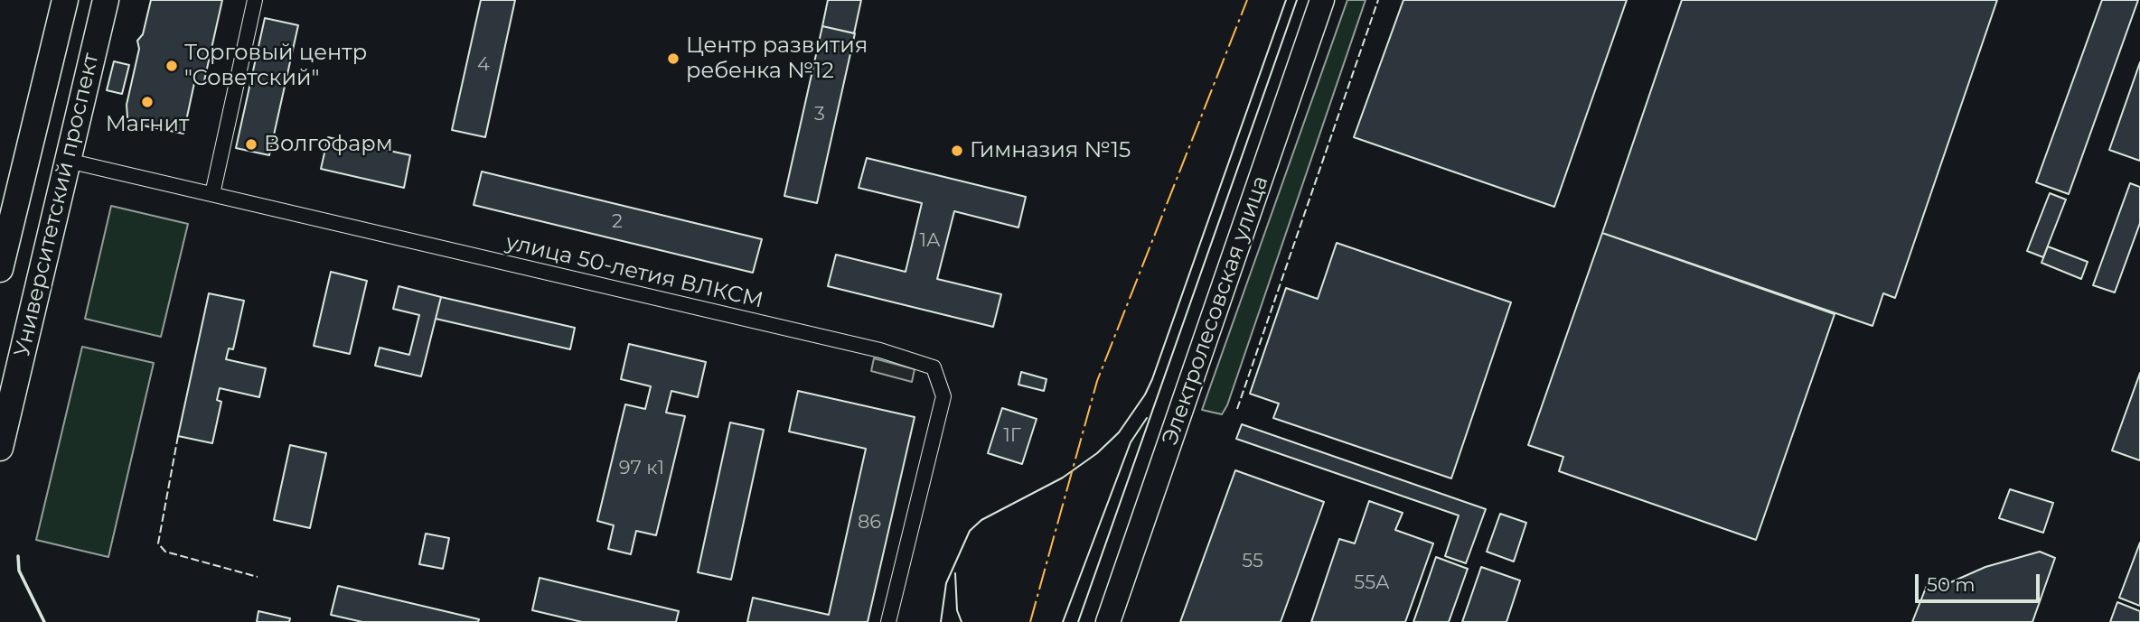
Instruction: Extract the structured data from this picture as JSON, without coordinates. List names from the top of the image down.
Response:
{
  "streets": {
    "highway": ["Университетский проспект"],
    "main road": ["Электролесовская улица"],
    "street": ["улица 50-летия ВЛКСМ"]
  },
  "crossings": [
    ["Университетский проспект", "улица 50-летия ВЛКСМ"]
  ],
  "places": [
    "Центр развития ребенка №12",
    "Торговый центр \"Советский\"",
    "Магнит",
    "Волгофарм",
    "Гимназия №15"
  ],
  "house_numbers": [
    "4",
    "3",
    "2",
    "1А",
    "1Г",
    "97 к1",
    "86",
    "55",
    "55А"
  ],
  "scale_bar": "50 m"
}
